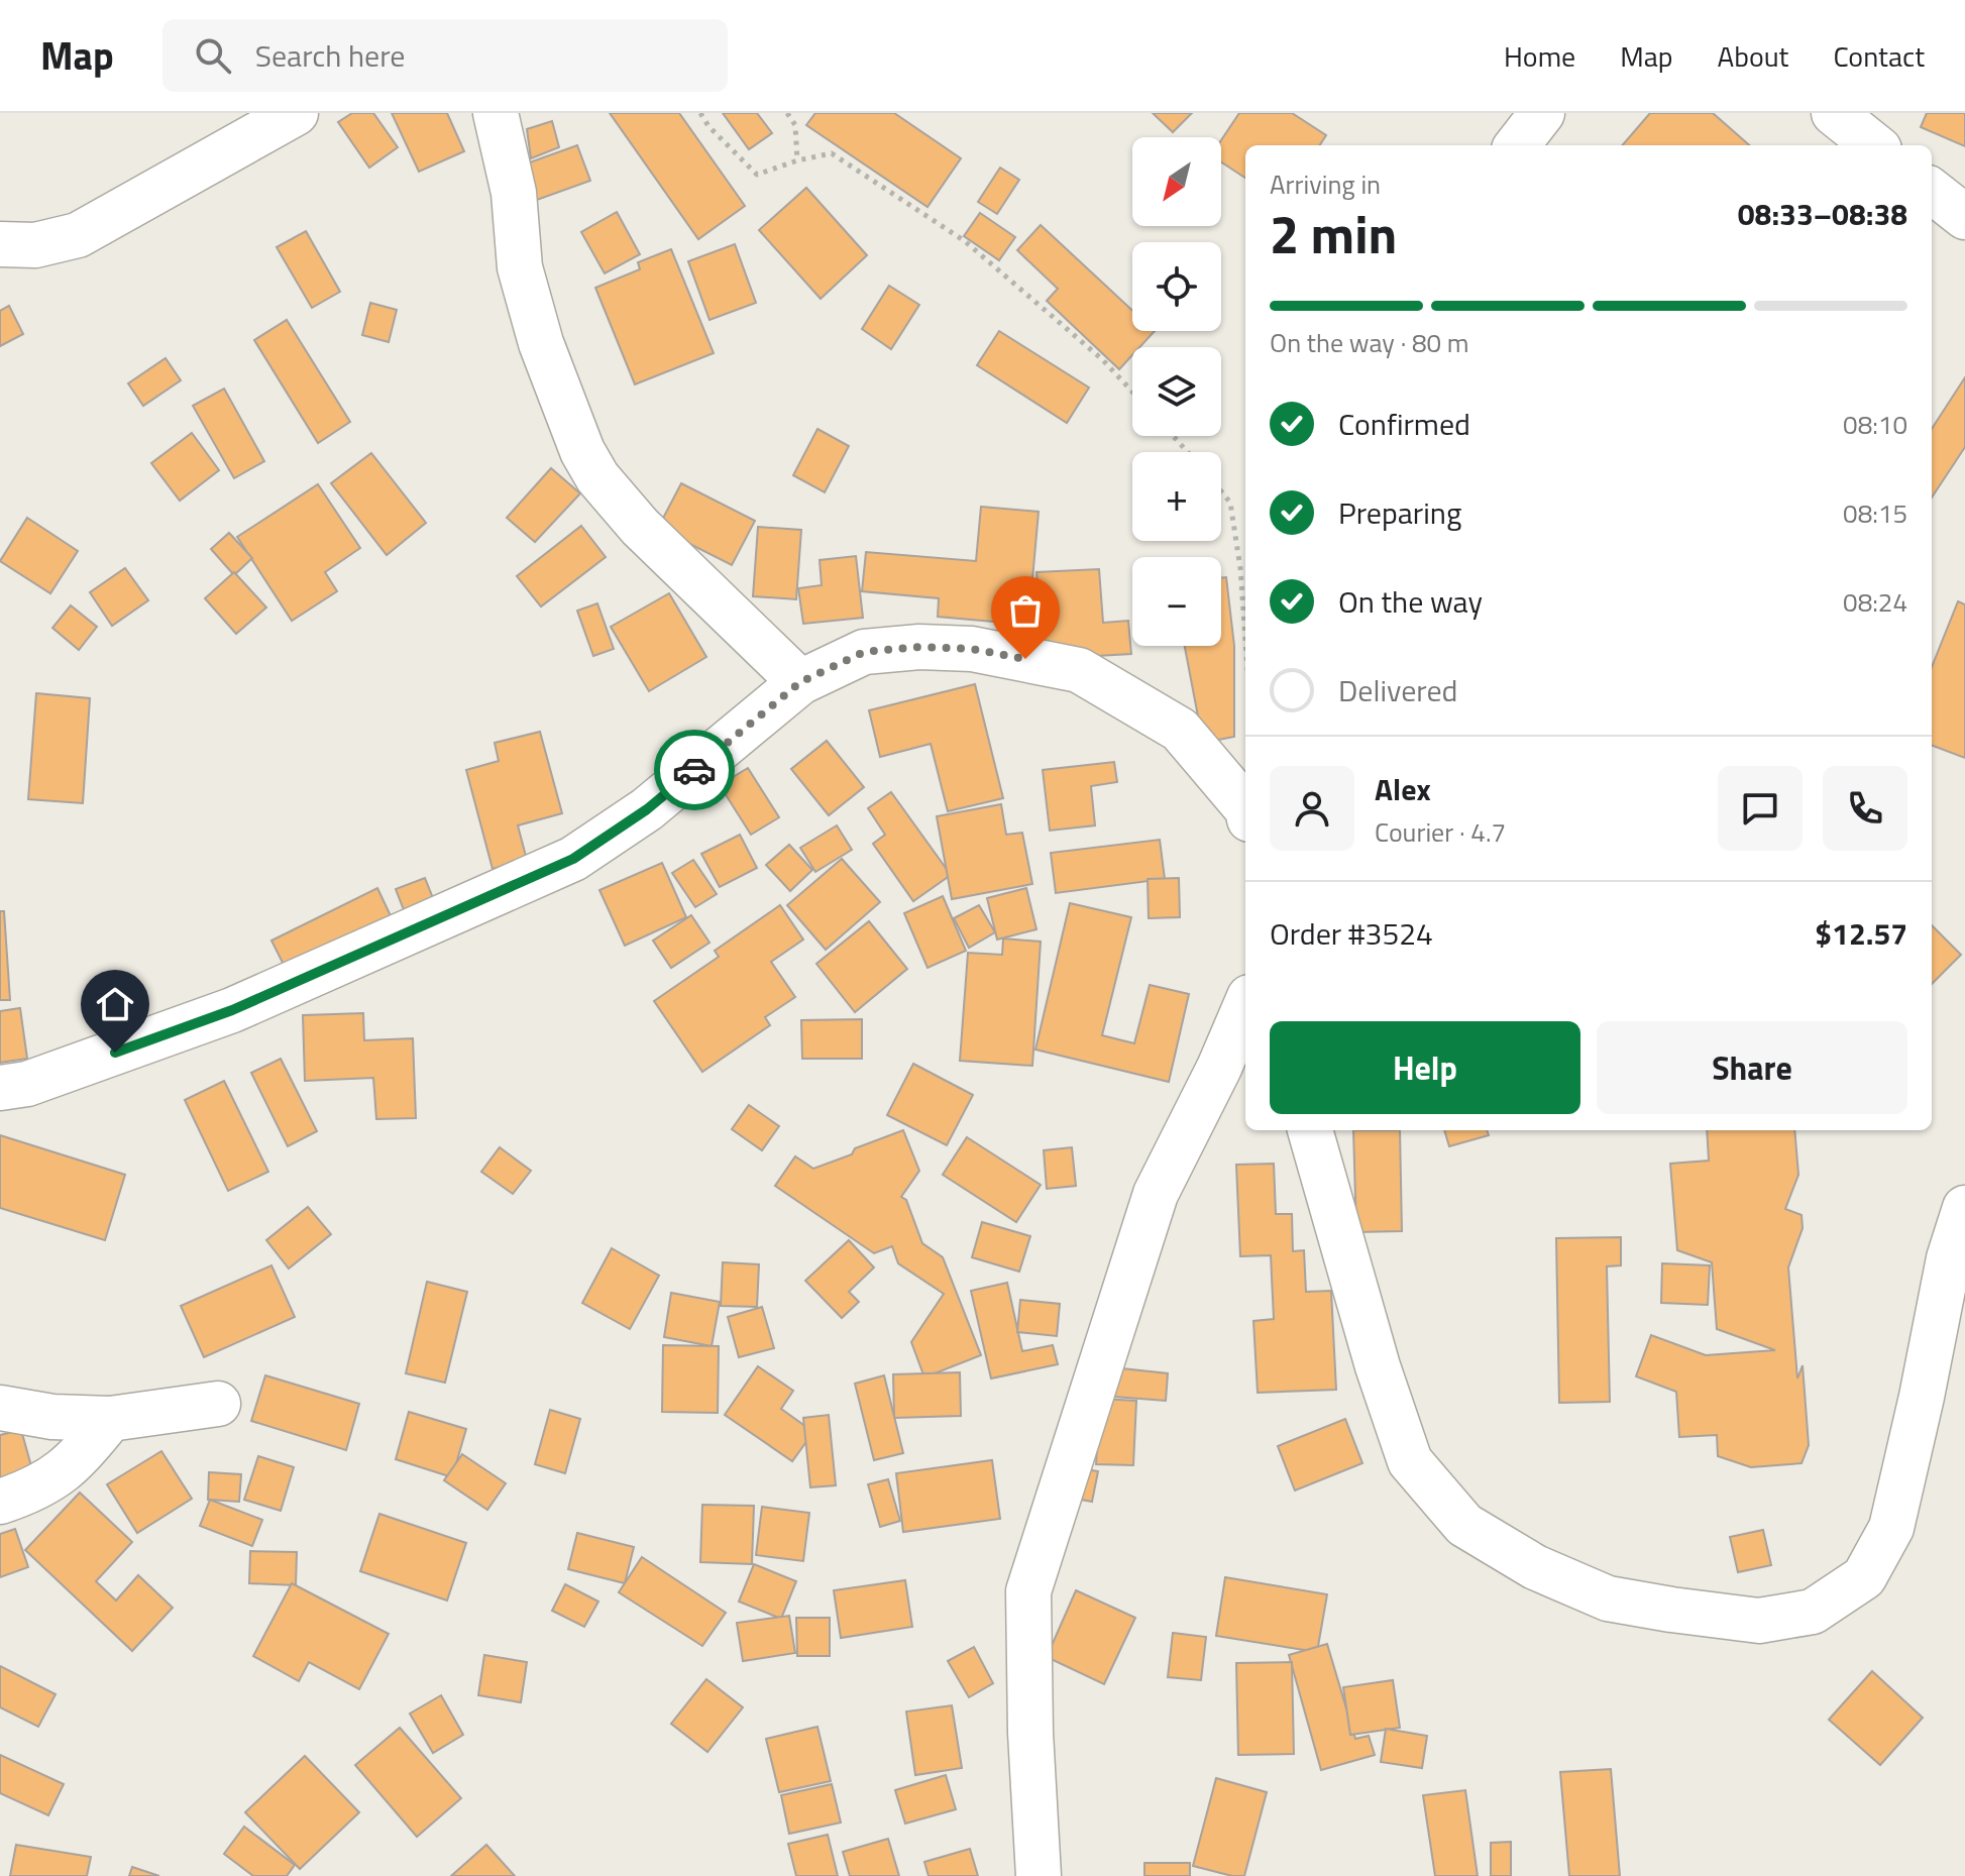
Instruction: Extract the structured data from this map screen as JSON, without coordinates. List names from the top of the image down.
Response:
{
  "north": "bottom left",
  "page": {
    "header": "Map",
    "search": "Search here",
    "nav": [
      "Home",
      "Map",
      "About",
      "Contact"
    ],
    "map_buttons": ["+", "−"],
    "heading": ["2 min", "Arriving in", "08:33–08:38"],
    "panel": [
      "Alex",
      "Courier · 4.7",
      "Order #3524",
      "$12.57"
    ],
    "bar": "On the way · 80 m",
    "list": [
      ["Confirmed", "08:10"],
      ["Preparing", "08:15"],
      ["On the way", "08:24"],
      "Delivered"
    ],
    "buttons": ["Help", "Share"]
  }
}
